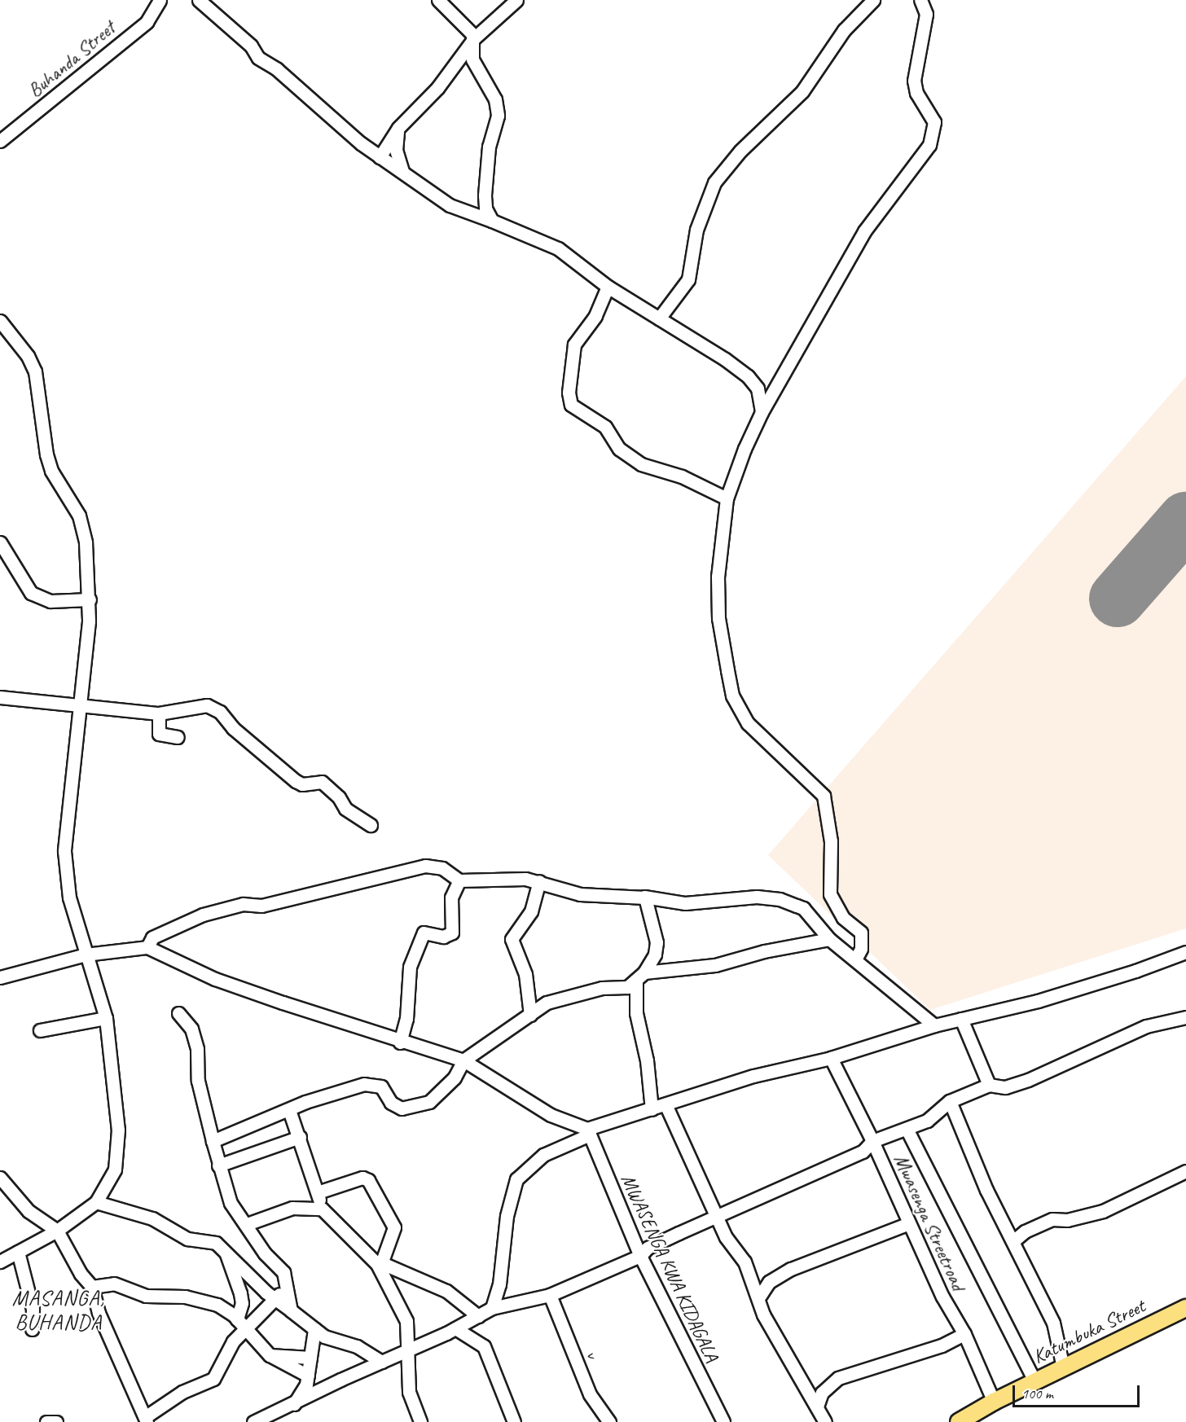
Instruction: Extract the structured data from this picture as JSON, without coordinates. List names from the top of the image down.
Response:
{
  "streets": {
    "main road": ["Katumbuka Street"],
    "street": [
      "Buhanda Street",
      "Mwasenga Streetroad",
      "MWASENGA KWA KIDAGALA",
      "v"
    ]
  },
  "crossings": [
    ["Mwasenga Streetroad", "Katumbuka Street"]
  ],
  "districts": ["MASANGA, BUHANDA"],
  "scale_bar": "100 m"
}
